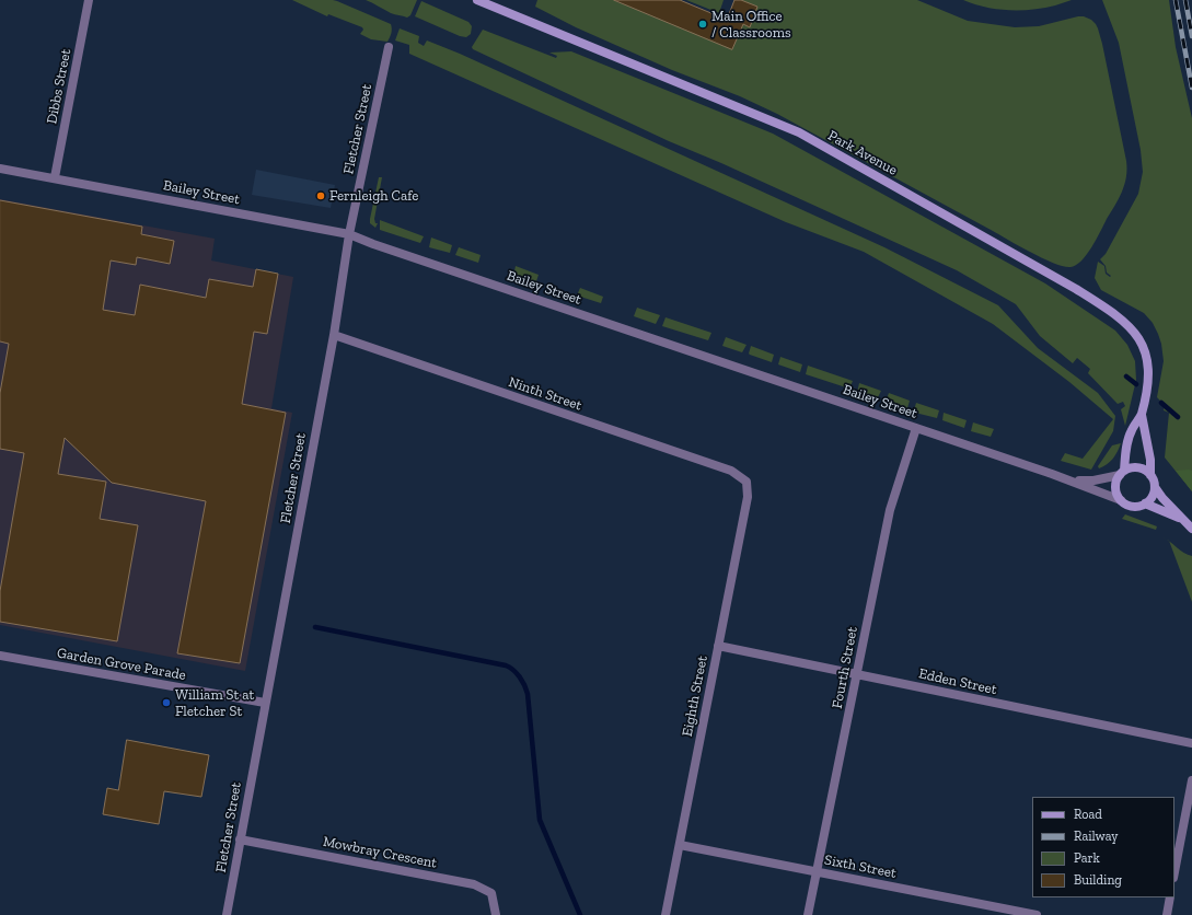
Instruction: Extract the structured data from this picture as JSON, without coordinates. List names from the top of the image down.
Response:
{
  "streets": {
    "main road": ["Park Avenue"],
    "street": [
      "Dibbs Street",
      "Fletcher Street",
      "Bailey Street",
      "Ninth Street",
      "Garden Grove Parade",
      "Fourth Street",
      "Edden Street",
      "Eighth Street",
      "Mowbray Crescent",
      "Sixth Street"
    ]
  },
  "crossings": [
    ["Dibbs Street", "Bailey Street"],
    ["Fletcher Street", "Bailey Street"],
    ["Fletcher Street", "Ninth Street"],
    ["Fletcher Street", "Garden Grove Parade"],
    ["Fletcher Street", "Mowbray Crescent"],
    ["Park Avenue", "Bailey Street"],
    ["Bailey Street", "Fourth Street"],
    ["Ninth Street", "Eighth Street"],
    ["Fourth Street", "Edden Street"],
    ["Fourth Street", "Sixth Street"],
    ["Edden Street", "Eighth Street"],
    ["Eighth Street", "Sixth Street"]
  ],
  "places": ["Main Office / Classrooms", "Fernleigh Cafe", "William St at Fletcher St"],
  "legend": [
    "Road",
    "Railway",
    "Park",
    "Building"
  ]
}
